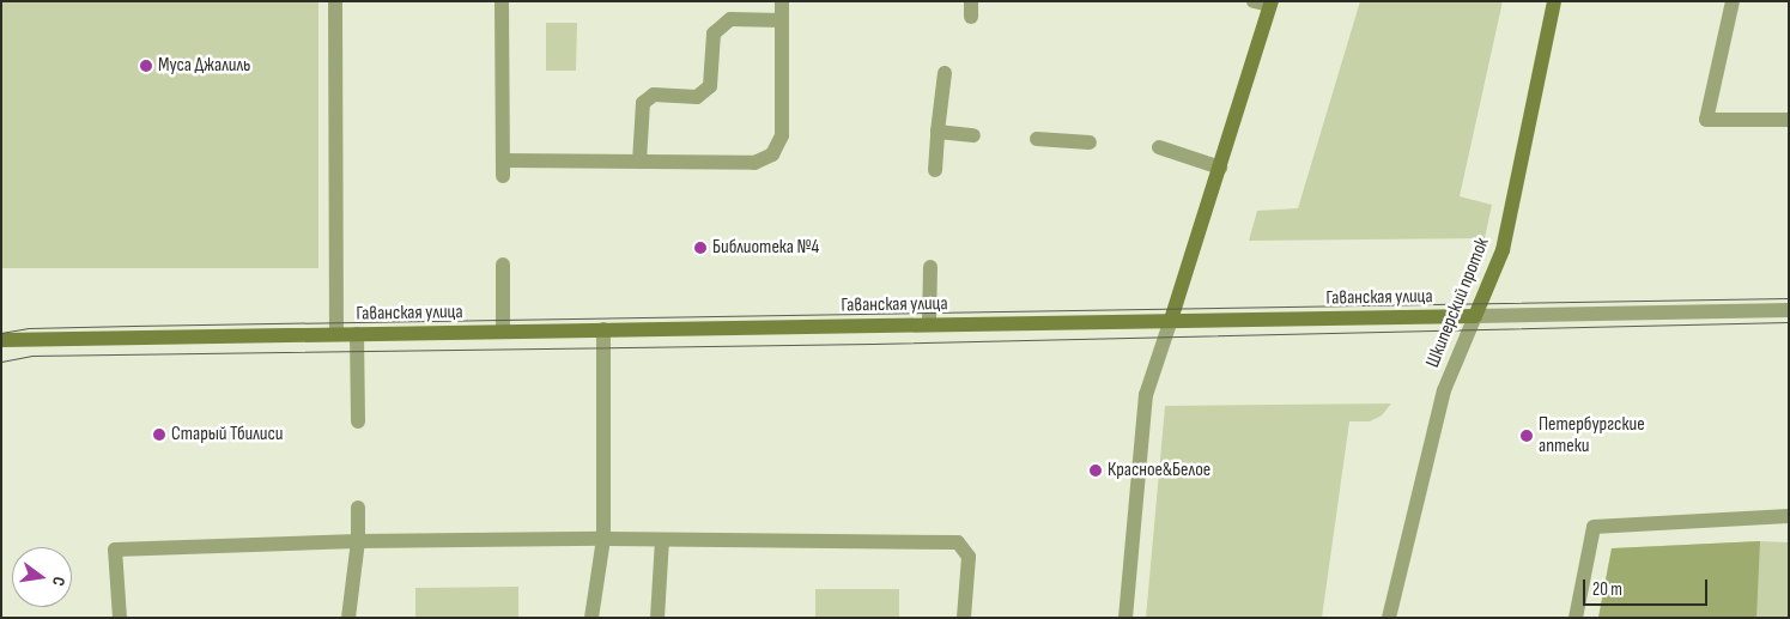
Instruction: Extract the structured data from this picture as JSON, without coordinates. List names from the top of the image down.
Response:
{
  "streets": {
    "main road": ["Гаванская улица", "Шкиперский проток"]
  },
  "crossings": [
    ["Гаванская улица", "Шкиперский проток"]
  ],
  "places": [
    "Муса Джалиль",
    "Библиотека №4",
    "Старый Тбилиси",
    "Петербургские аптеки",
    "Красное&Белое"
  ],
  "scale_bar": "20 m",
  "north": "right"
}
